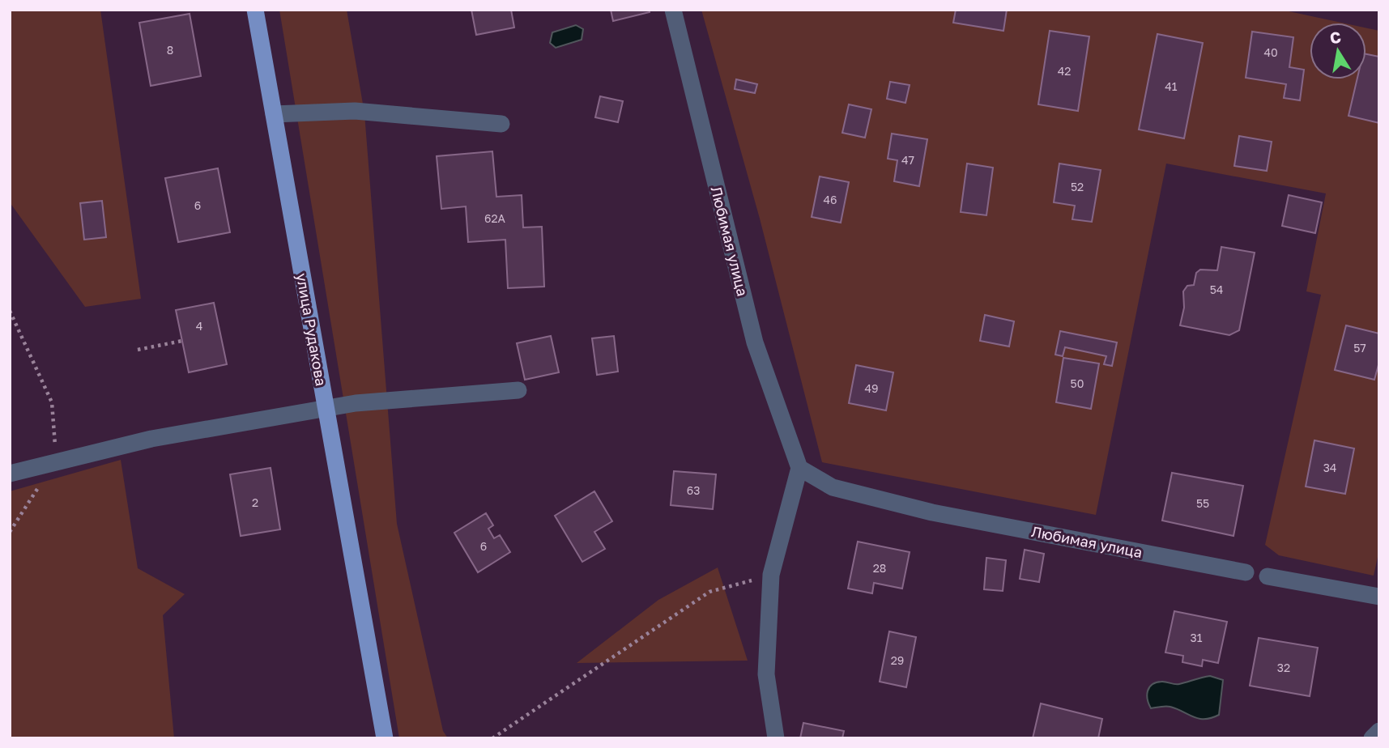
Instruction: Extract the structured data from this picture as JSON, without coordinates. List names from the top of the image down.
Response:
{
  "streets": {
    "main road": ["улица Рудакова"],
    "street": ["Любимая улица"]
  },
  "house_numbers": [
    "8",
    "40",
    "42",
    "41",
    "47",
    "52",
    "46",
    "6",
    "62А",
    "54",
    "4",
    "57",
    "50",
    "49",
    "34",
    "63",
    "2",
    "55",
    "6",
    "28",
    "31",
    "29",
    "32"
  ],
  "north": "top"
}
